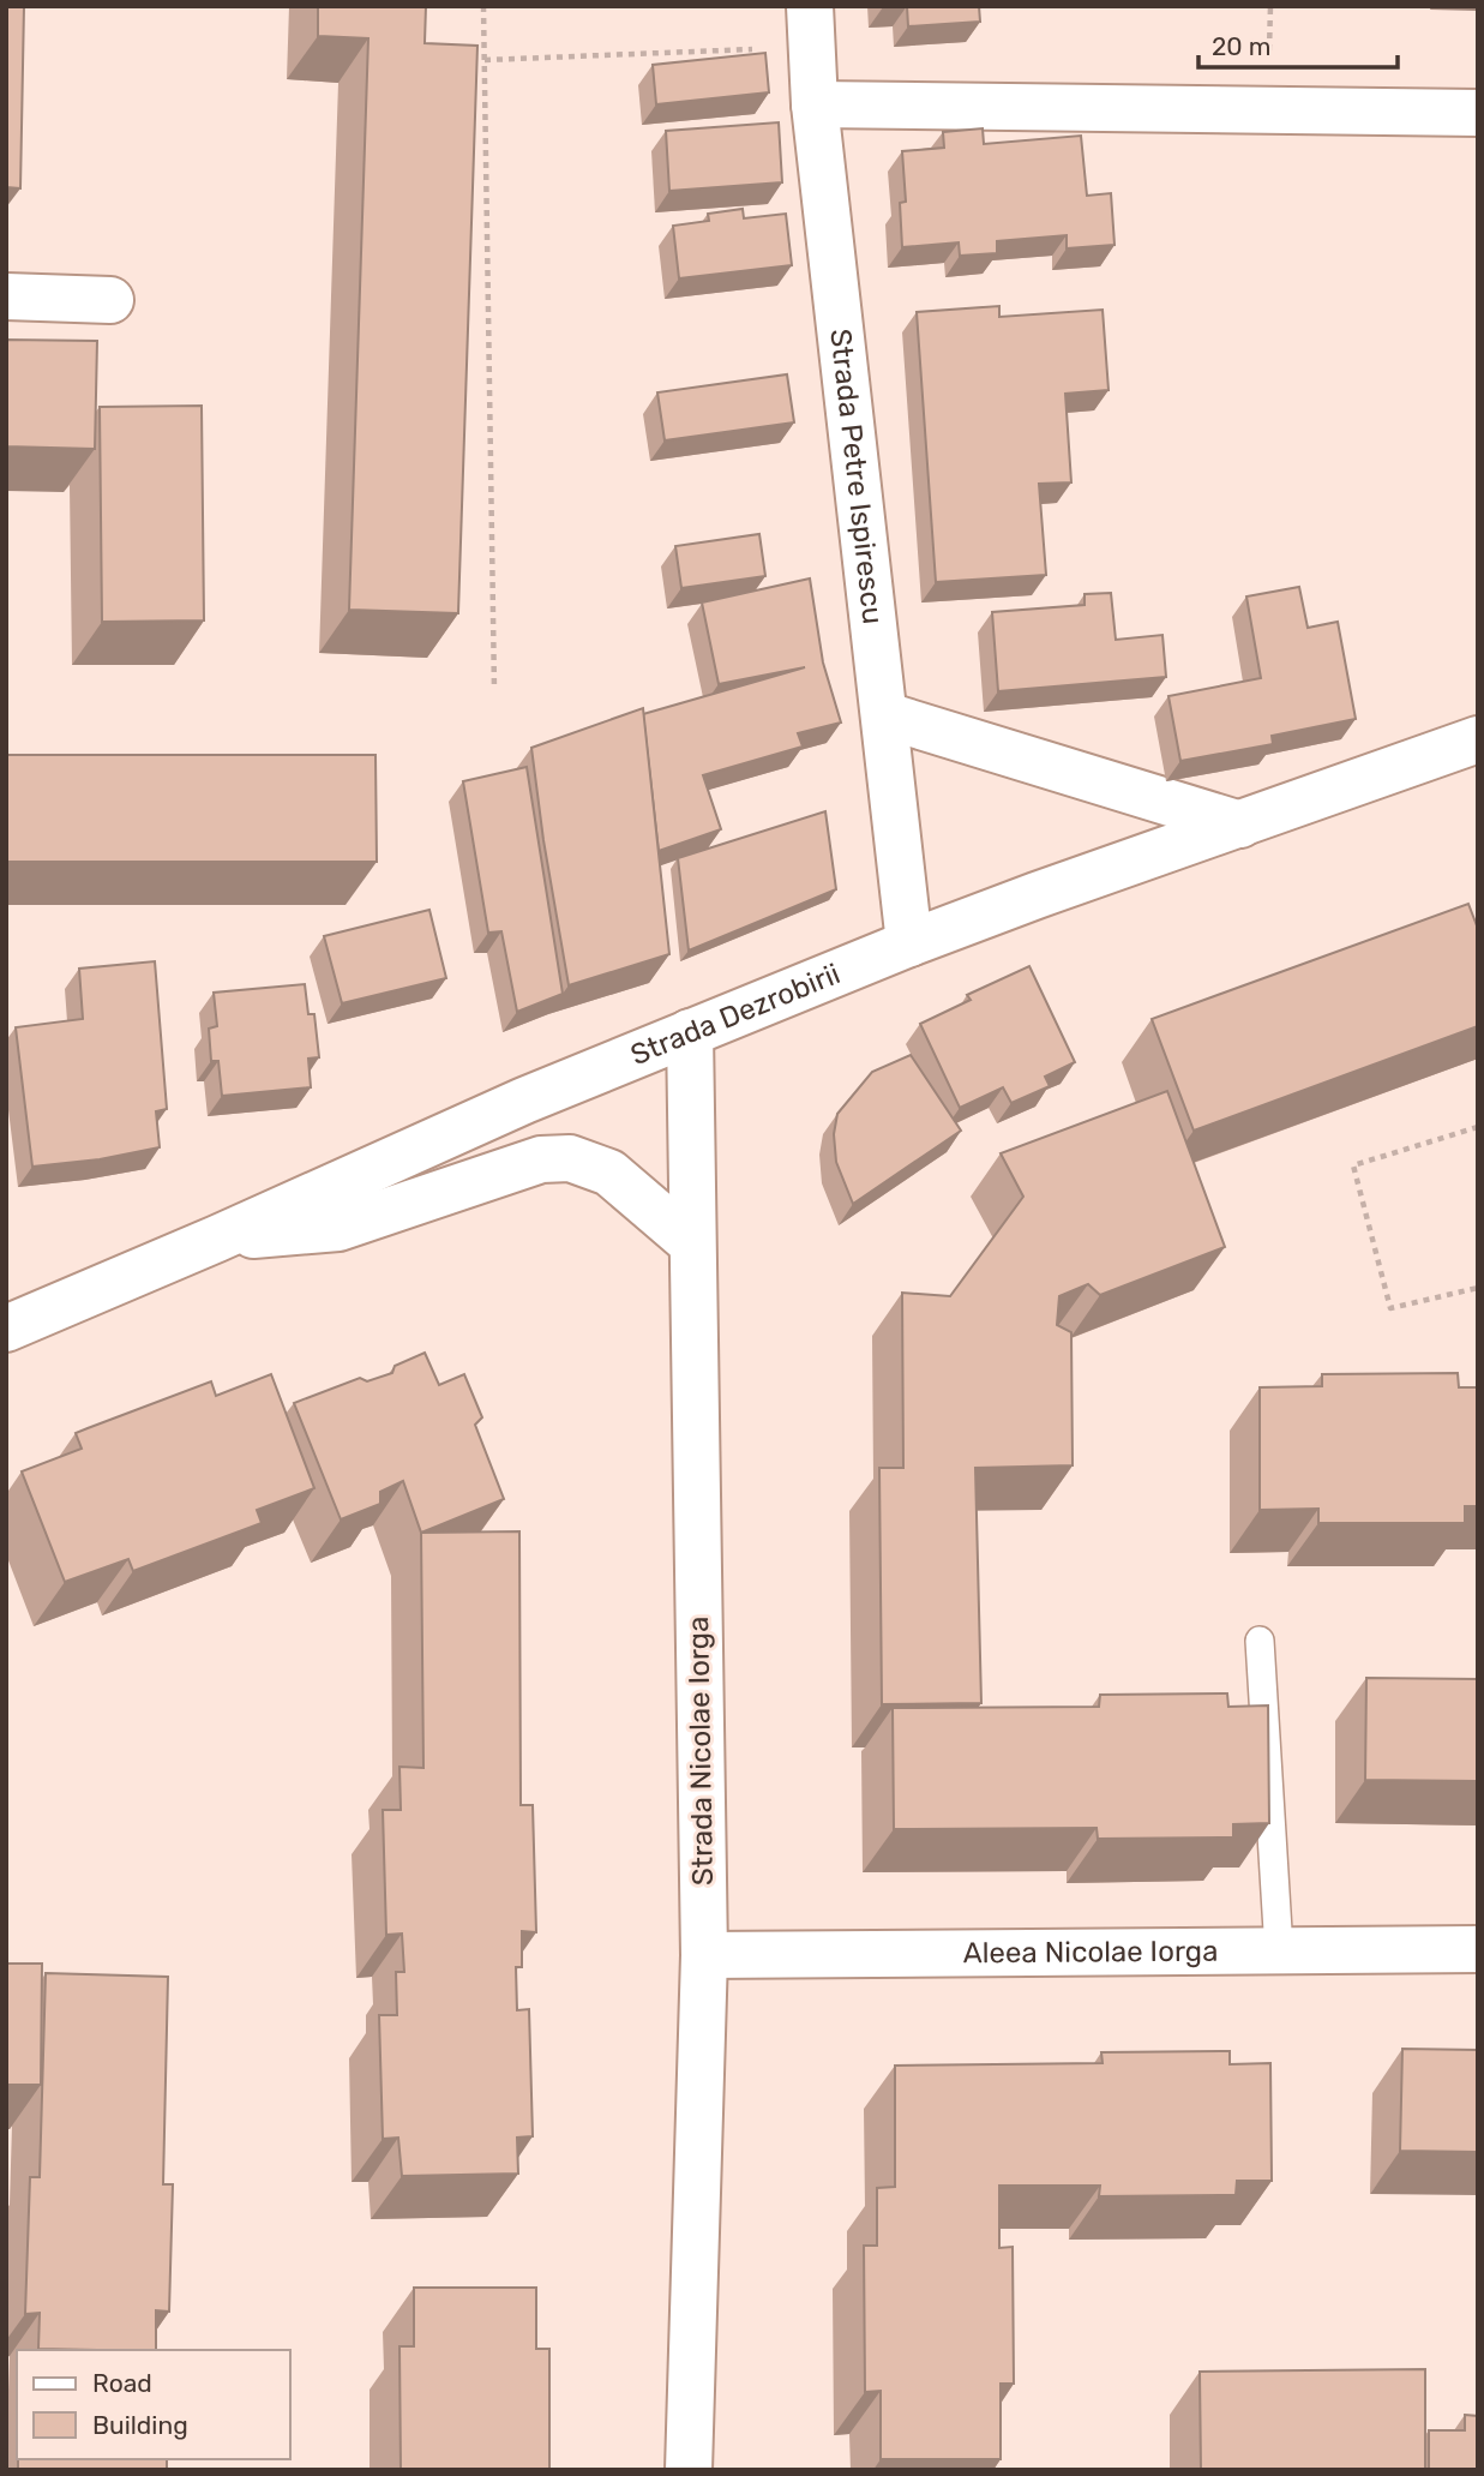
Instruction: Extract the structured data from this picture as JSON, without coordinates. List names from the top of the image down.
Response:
{
  "streets": {
    "street": [
      "Strada Petre Ispirescu",
      "Strada Dezrobirii",
      "Strada Nicolae Iorga",
      "Aleea Nicolae Iorga"
    ]
  },
  "crossings": [
    ["Strada Petre Ispirescu", "Strada Dezrobirii"],
    ["Strada Dezrobirii", "Strada Nicolae Iorga"],
    ["Strada Nicolae Iorga", "Aleea Nicolae Iorga"]
  ],
  "legend": ["Road", "Building"],
  "scale_bar": "20 m"
}
